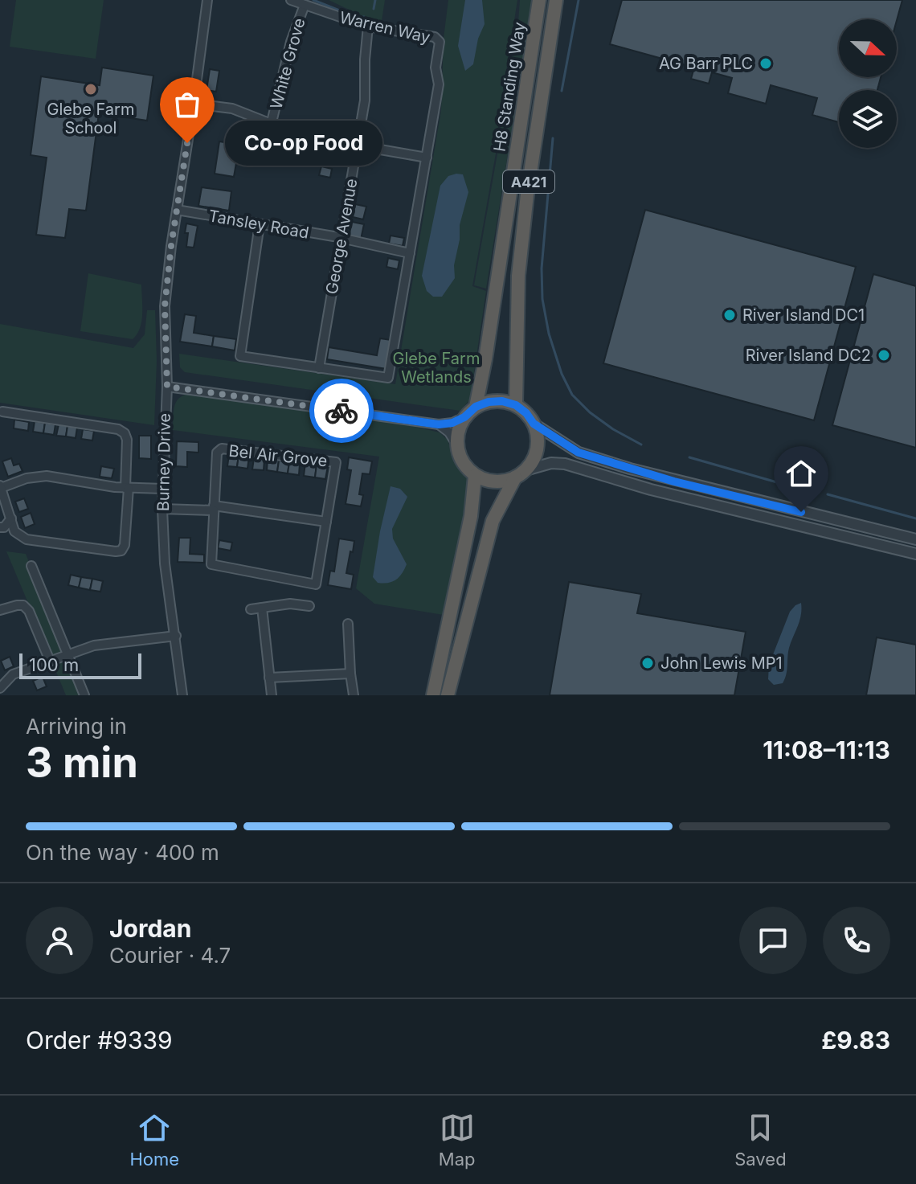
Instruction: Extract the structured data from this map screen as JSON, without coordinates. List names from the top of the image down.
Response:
{
  "streets": {
    "highway": ["H8 Standing Way", "A421"],
    "street": [
      "Warren Way",
      "White Grove",
      "Tansley Road",
      "George Avenue",
      "Bel Air Grove",
      "Burney Drive"
    ]
  },
  "crossings": [
    ["Warren Way", "White Grove"],
    ["Warren Way", "Tansley Road"],
    ["Warren Way", "George Avenue"],
    ["Tansley Road", "George Avenue"],
    ["Tansley Road", "Burney Drive"]
  ],
  "parks": ["Glebe Farm Wetlands"],
  "places": [
    "AG Barr PLC",
    "Glebe Farm School",
    "Co-op Food",
    "River Island DC1",
    "River Island DC2",
    "John Lewis MP1"
  ],
  "scale_bar": "100 m",
  "north": "right",
  "page": {
    "bubble": "Co-op Food",
    "scale": "100 m",
    "heading": ["3 min", "Arriving in", "11:08–11:13"],
    "panel": [
      "Jordan",
      "Courier · 4.7",
      "Order #9339",
      "£9.83"
    ],
    "bar": "On the way · 400 m",
    "tabs": ["Home", "Map", "Saved"]
  }
}
